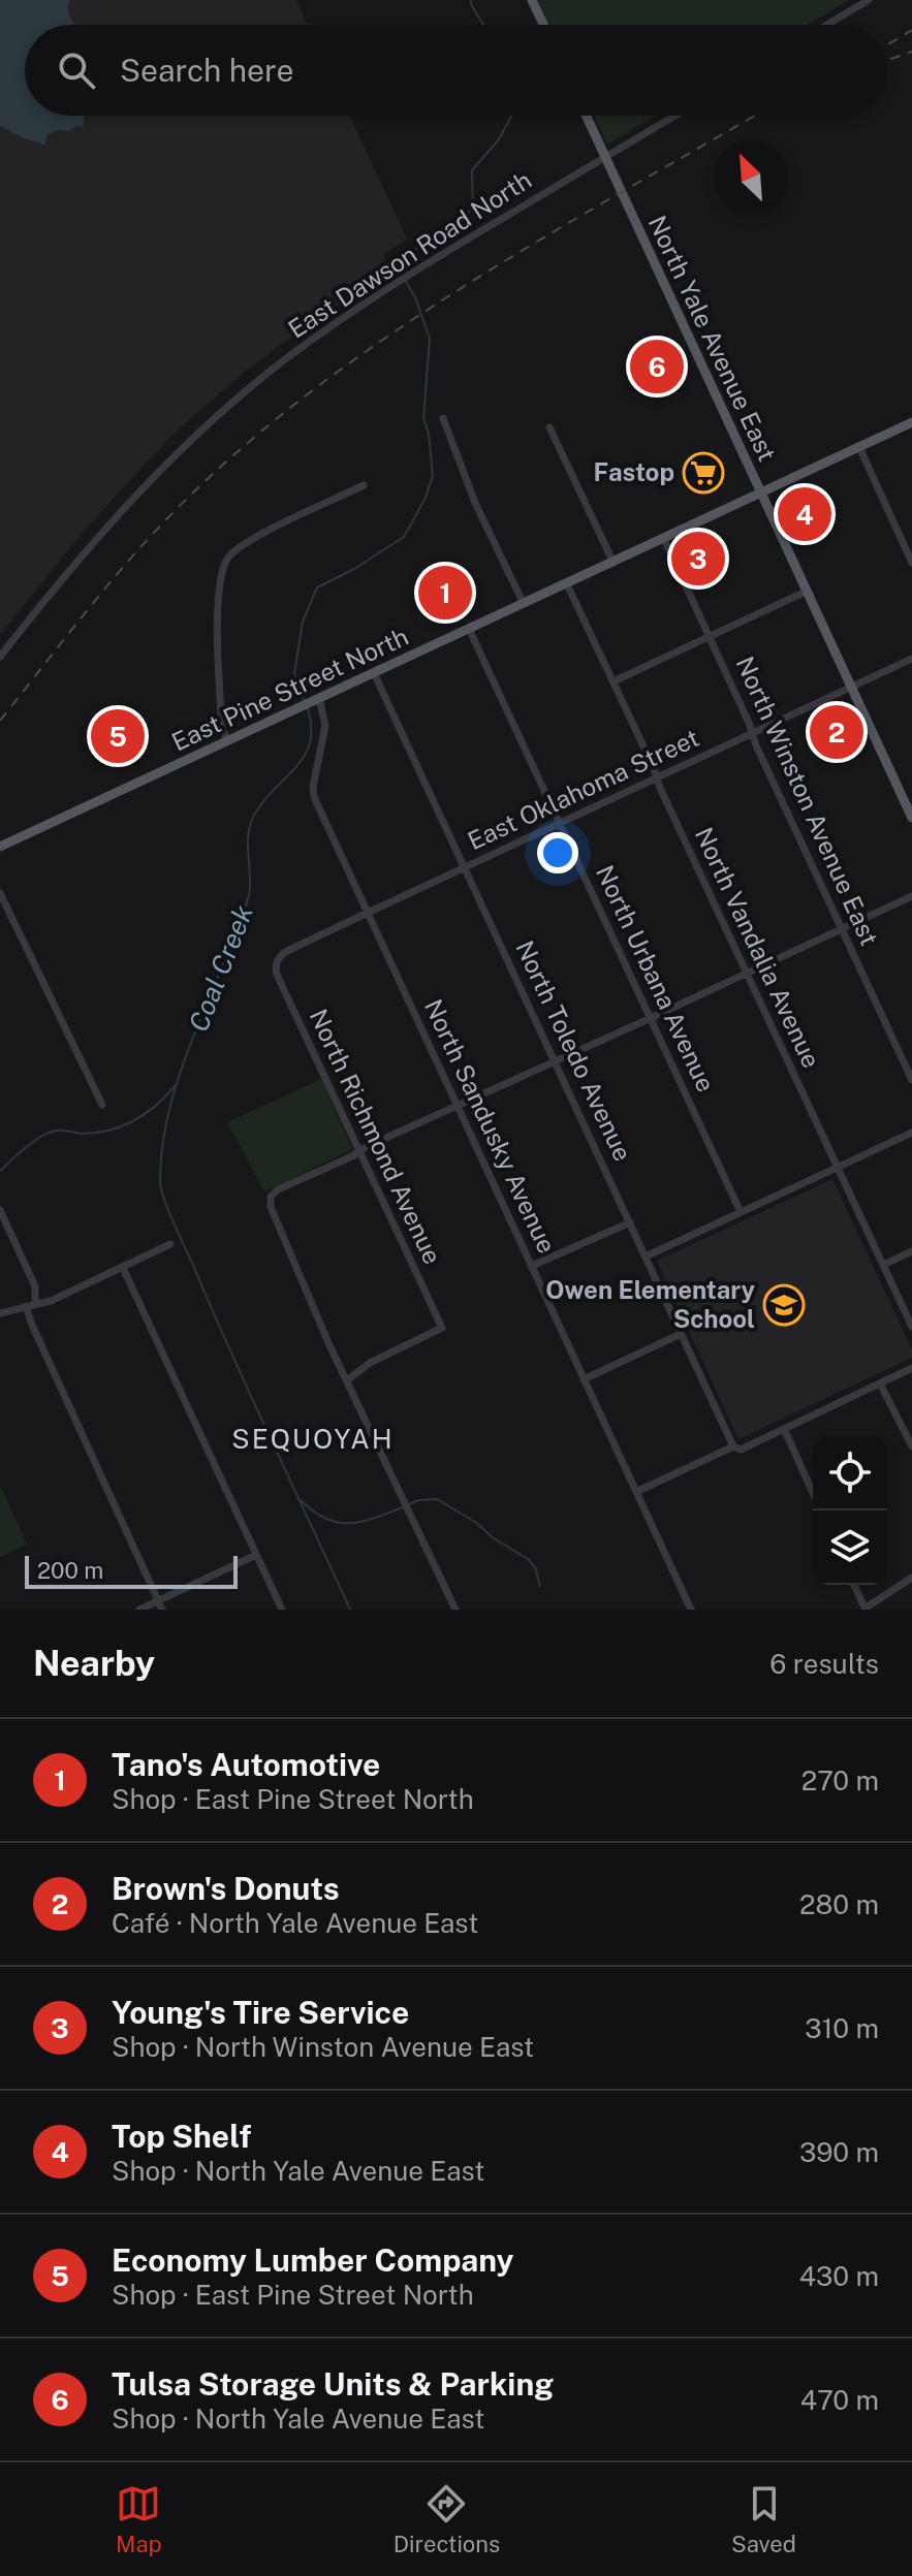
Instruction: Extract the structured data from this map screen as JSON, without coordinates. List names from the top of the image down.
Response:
{
  "streets": {
    "main road": ["North Yale Avenue East", "East Pine Street North"],
    "street": [
      "East Dawson Road North",
      "East Oklahoma Street",
      "North Winston Avenue East",
      "North Vandalia Avenue",
      "North Urbana Avenue",
      "North Toledo Avenue",
      "North Sandusky Avenue",
      "North Richmond Avenue"
    ]
  },
  "crossings": [
    ["East Dawson Road North", "North Yale Avenue East"],
    ["North Yale Avenue East", "East Pine Street North"],
    ["North Yale Avenue East", "East Oklahoma Street"],
    ["East Pine Street North", "North Winston Avenue East"],
    ["East Pine Street North", "North Vandalia Avenue"],
    ["East Pine Street North", "North Urbana Avenue"],
    ["East Pine Street North", "North Toledo Avenue"],
    ["East Pine Street North", "North Sandusky Avenue"],
    ["East Oklahoma Street", "North Winston Avenue East"],
    ["East Oklahoma Street", "North Vandalia Avenue"],
    ["East Oklahoma Street", "North Urbana Avenue"],
    ["East Oklahoma Street", "North Toledo Avenue"],
    ["East Oklahoma Street", "North Sandusky Avenue"],
    ["East Oklahoma Street", "North Richmond Avenue"]
  ],
  "districts": ["SEQUOYAH"],
  "water": ["Coal Creek"],
  "places": {
    "supermarket": ["Fastop"],
    "school or university": ["Owen Elementary School"]
  },
  "scale_bar": "200 m",
  "north": "top left",
  "page": {
    "search": "Search here",
    "pins": [
      "6",
      "4",
      "3",
      "1",
      "2",
      "5"
    ],
    "scale": "200 m",
    "heading": ["Nearby", "6 results"],
    "list": [
      {
        "mark": "1",
        "name": "Tano's Automotive",
        "note": "Shop · East Pine Street North",
        "value": "270 m"
      },
      {
        "mark": "2",
        "name": "Brown's Donuts",
        "note": "Café · North Yale Avenue East",
        "value": "280 m"
      },
      {
        "mark": "3",
        "name": "Young's Tire Service",
        "note": "Shop · North Winston Avenue East",
        "value": "310 m"
      },
      {
        "mark": "4",
        "name": "Top Shelf",
        "note": "Shop · North Yale Avenue East",
        "value": "390 m"
      },
      {
        "mark": "5",
        "name": "Economy Lumber Company",
        "note": "Shop · East Pine Street North",
        "value": "430 m"
      },
      {
        "mark": "6",
        "name": "Tulsa Storage Units & Parking",
        "note": "Shop · North Yale Avenue East",
        "value": "470 m"
      }
    ],
    "nav": ["Map", "Directions", "Saved"]
  }
}
